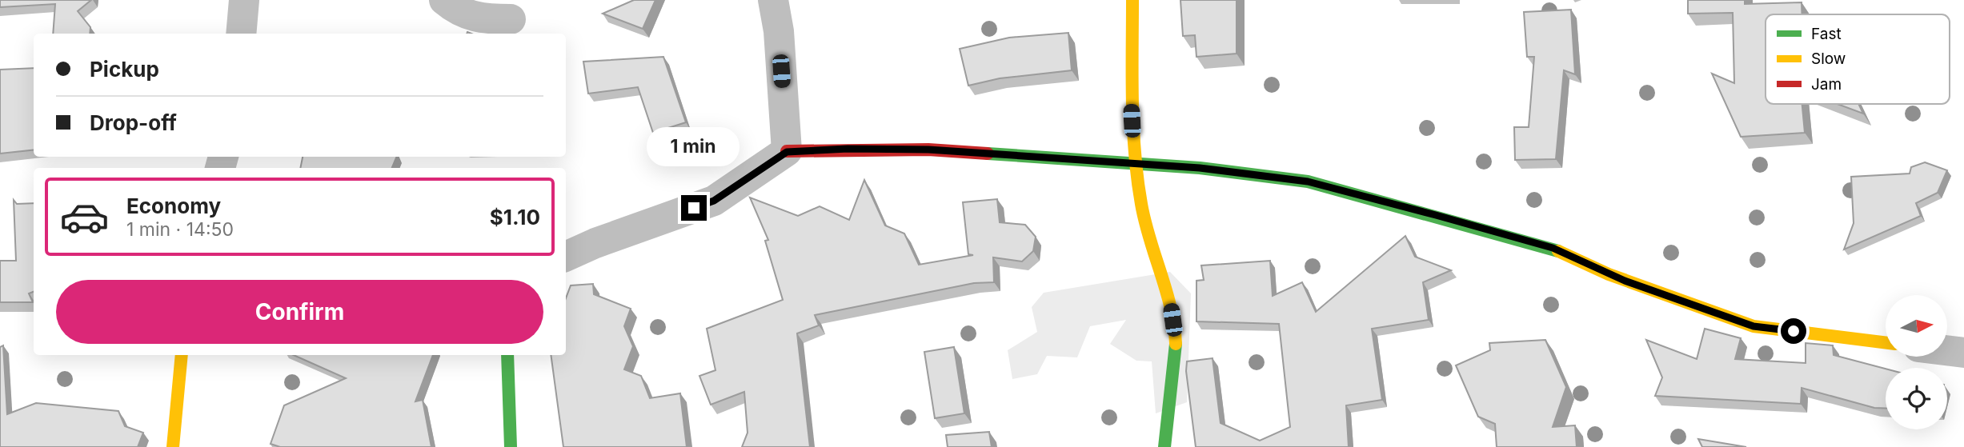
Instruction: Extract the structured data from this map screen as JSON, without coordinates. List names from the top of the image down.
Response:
{
  "legend": ["Fast", "Slow", "Jam"],
  "north": "right",
  "page": {
    "banner": ["Pickup", "Drop-off"],
    "bubble": "1 min",
    "list": [
      {
        "name": "Economy",
        "note": "1 min · 14:50",
        "value": "$1.10"
      }
    ],
    "buttons": "Confirm"
  }
}
